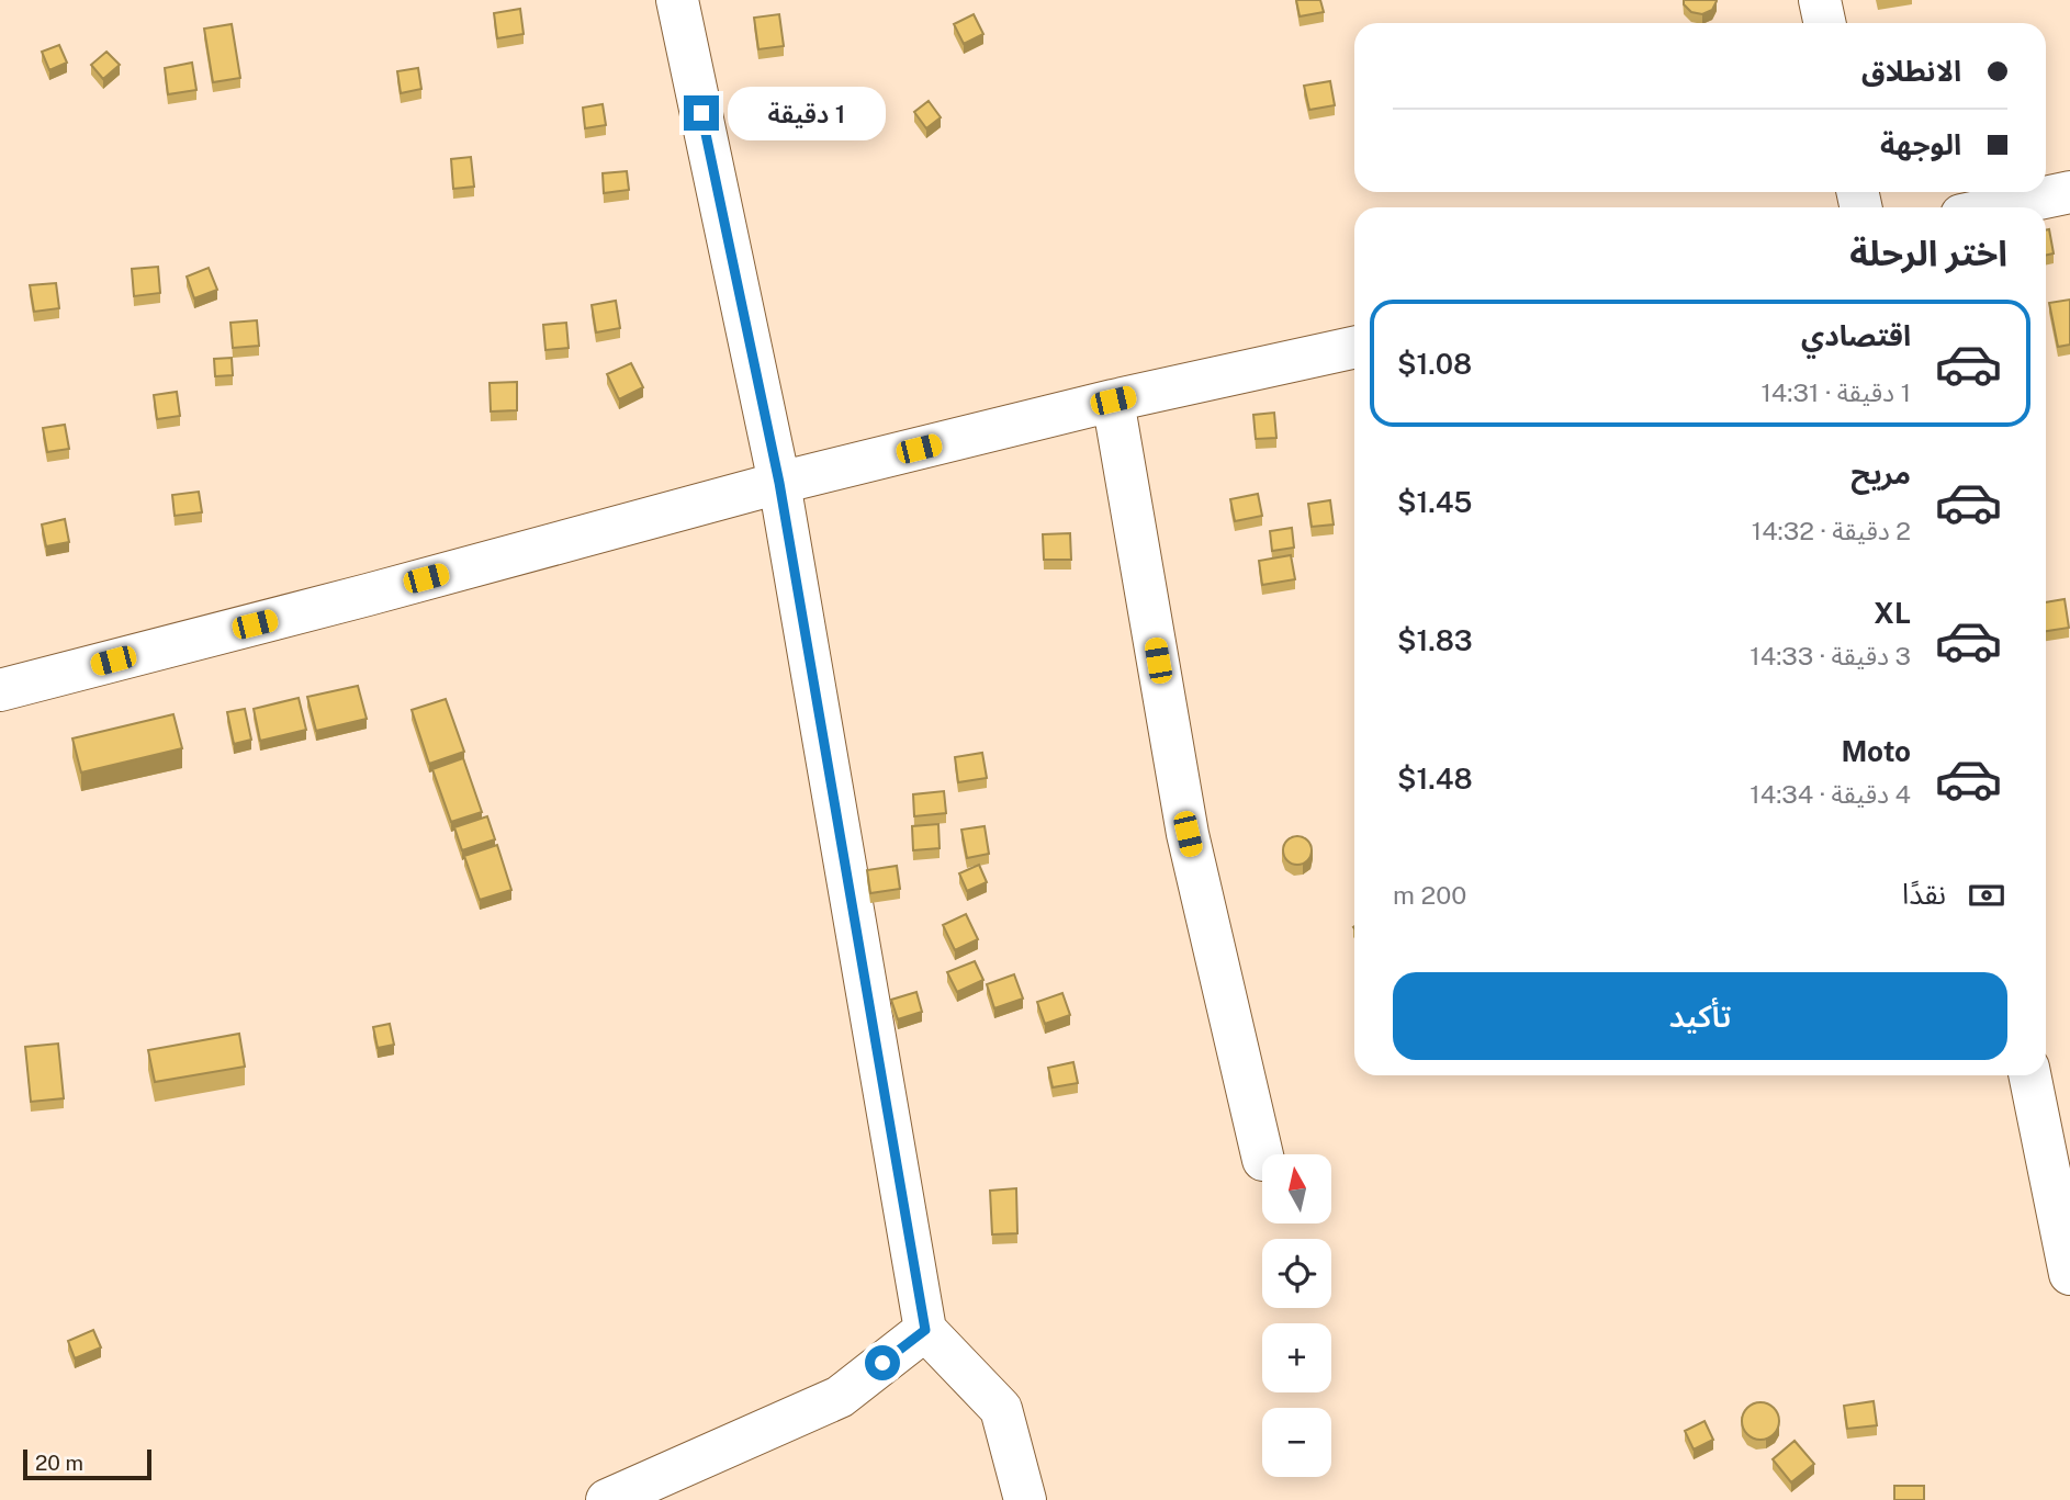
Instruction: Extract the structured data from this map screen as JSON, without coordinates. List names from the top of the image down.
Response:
{
  "scale_bar": "20 m",
  "north": "top",
  "page": {
    "banner": ["الانطلاق", "الوجهة"],
    "bubble": "1 دقيقة",
    "heading": "اختر الرحلة",
    "list": [
      {
        "name": "اقتصادي",
        "note": "1 دقيقة · 14:31",
        "value": "$1.08"
      },
      {
        "name": "مريح",
        "note": "2 دقيقة · 14:32",
        "value": "$1.45"
      },
      {
        "name": "XL",
        "note": "3 دقيقة · 14:33",
        "value": "$1.83"
      },
      {
        "name": "Moto",
        "note": "4 دقيقة · 14:34",
        "value": "$1.48"
      }
    ],
    "pay": ["نقدًا", "200 m"],
    "buttons": "تأكيد",
    "map_buttons": ["+", "−"],
    "scale": "20 m"
  }
}
